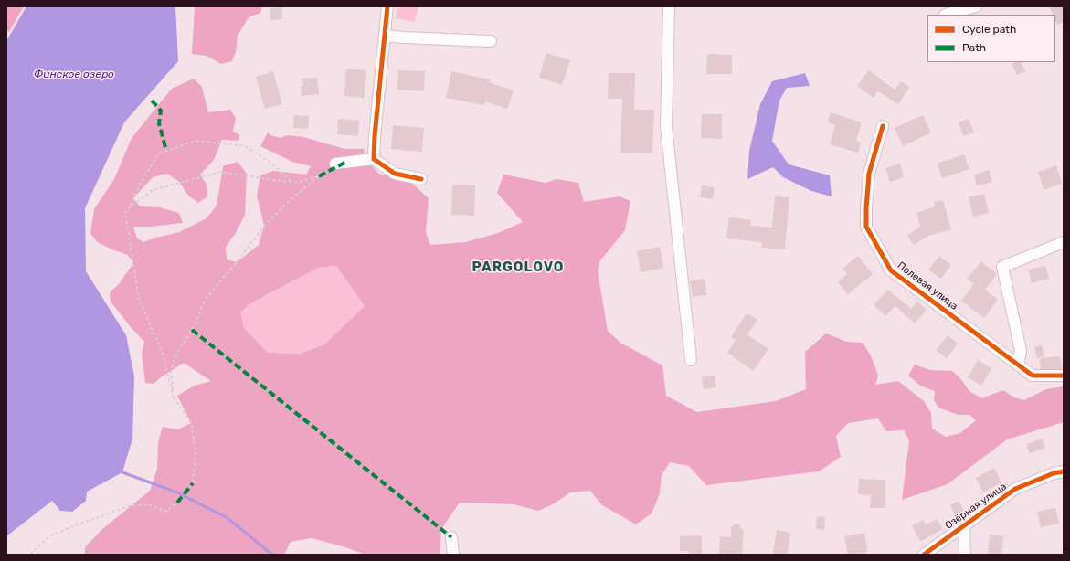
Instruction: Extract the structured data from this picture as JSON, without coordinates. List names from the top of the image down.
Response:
{
  "streets": {
    "street": ["Полевая улица", "Озёрная улица"]
  },
  "districts": ["PARGOLOVO"],
  "water": ["Финское озеро"],
  "legend": ["Cycle path", "Path"]
}
